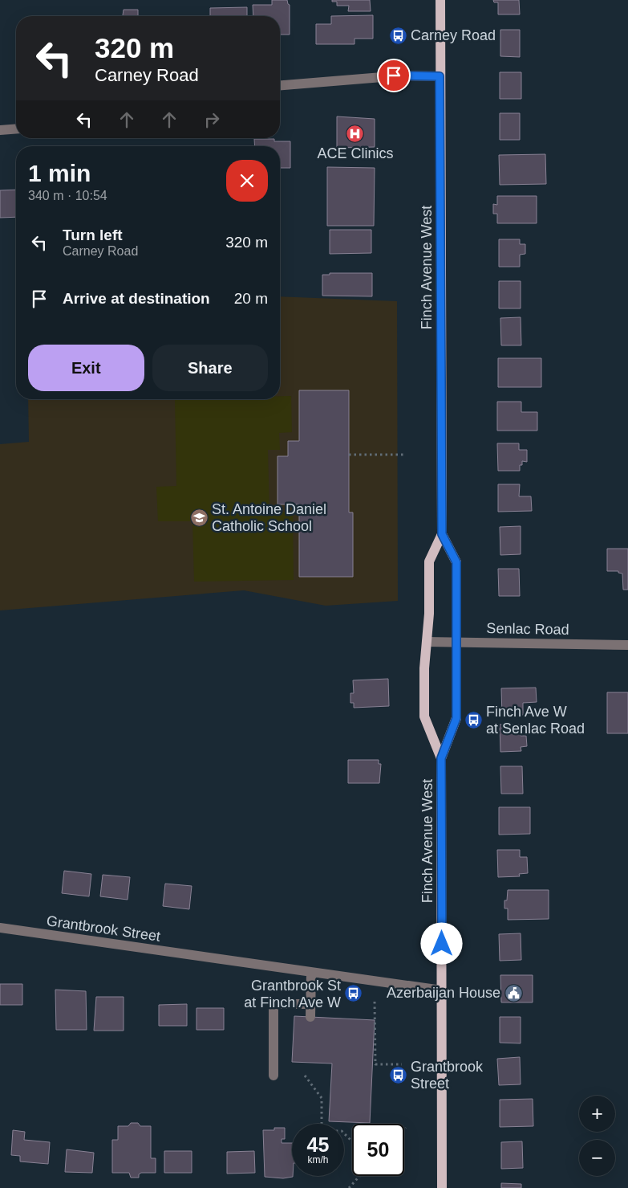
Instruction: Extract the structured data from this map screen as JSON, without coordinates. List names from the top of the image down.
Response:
{
  "streets": {
    "main road": ["Finch Avenue West"],
    "street": ["Senlac Road", "Grantbrook Street"]
  },
  "crossings": [
    ["Finch Avenue West", "Senlac Road"],
    ["Finch Avenue West", "Grantbrook Street"]
  ],
  "places": {
    "bus stop": [
      "Carney Road",
      "Finch Ave W at Senlac Road",
      "Grantbrook St at Finch Ave W",
      "Grantbrook Street"
    ],
    "hospital": ["ACE Clinics"],
    "school or university": ["St. Antoine Daniel Catholic School"],
    "public building": ["Azerbaijan House"]
  },
  "page": {
    "turn": ["320 m", "Carney Road"],
    "heading": ["1 min", "340 m · 10:54"],
    "list": [
      {
        "name": "Turn left",
        "note": "Carney Road",
        "value": "320 m"
      },
      {
        "name": "Arrive at destination",
        "value": "20 m"
      }
    ],
    "buttons": ["Exit", "Share"],
    "map_buttons": ["+", "−"],
    "speed": "45 km/h",
    "limit": "50"
  }
}
